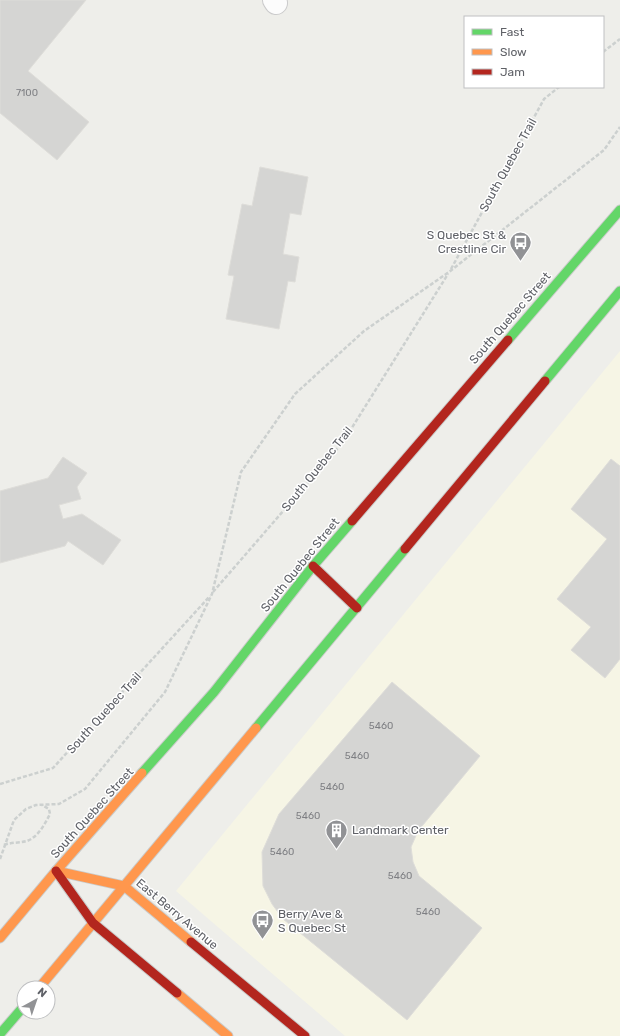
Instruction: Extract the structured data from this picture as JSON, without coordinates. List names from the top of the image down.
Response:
{
  "streets": {
    "main road": ["South Quebec Street", "East Berry Avenue"],
    "path": ["South Quebec Trail"]
  },
  "crossings": [
    ["South Quebec Street", "East Berry Avenue"]
  ],
  "places": {
    "bus stop": ["S Quebec St & Crestline Cir", "Berry Ave & S Quebec St"],
    "building": ["Landmark Center"]
  },
  "house_numbers": [
    "7100",
    "5460",
    "5460",
    "5460",
    "5460",
    "5460",
    "5460",
    "5460"
  ],
  "legend": ["Fast", "Slow", "Jam"],
  "north": "top right"
}
